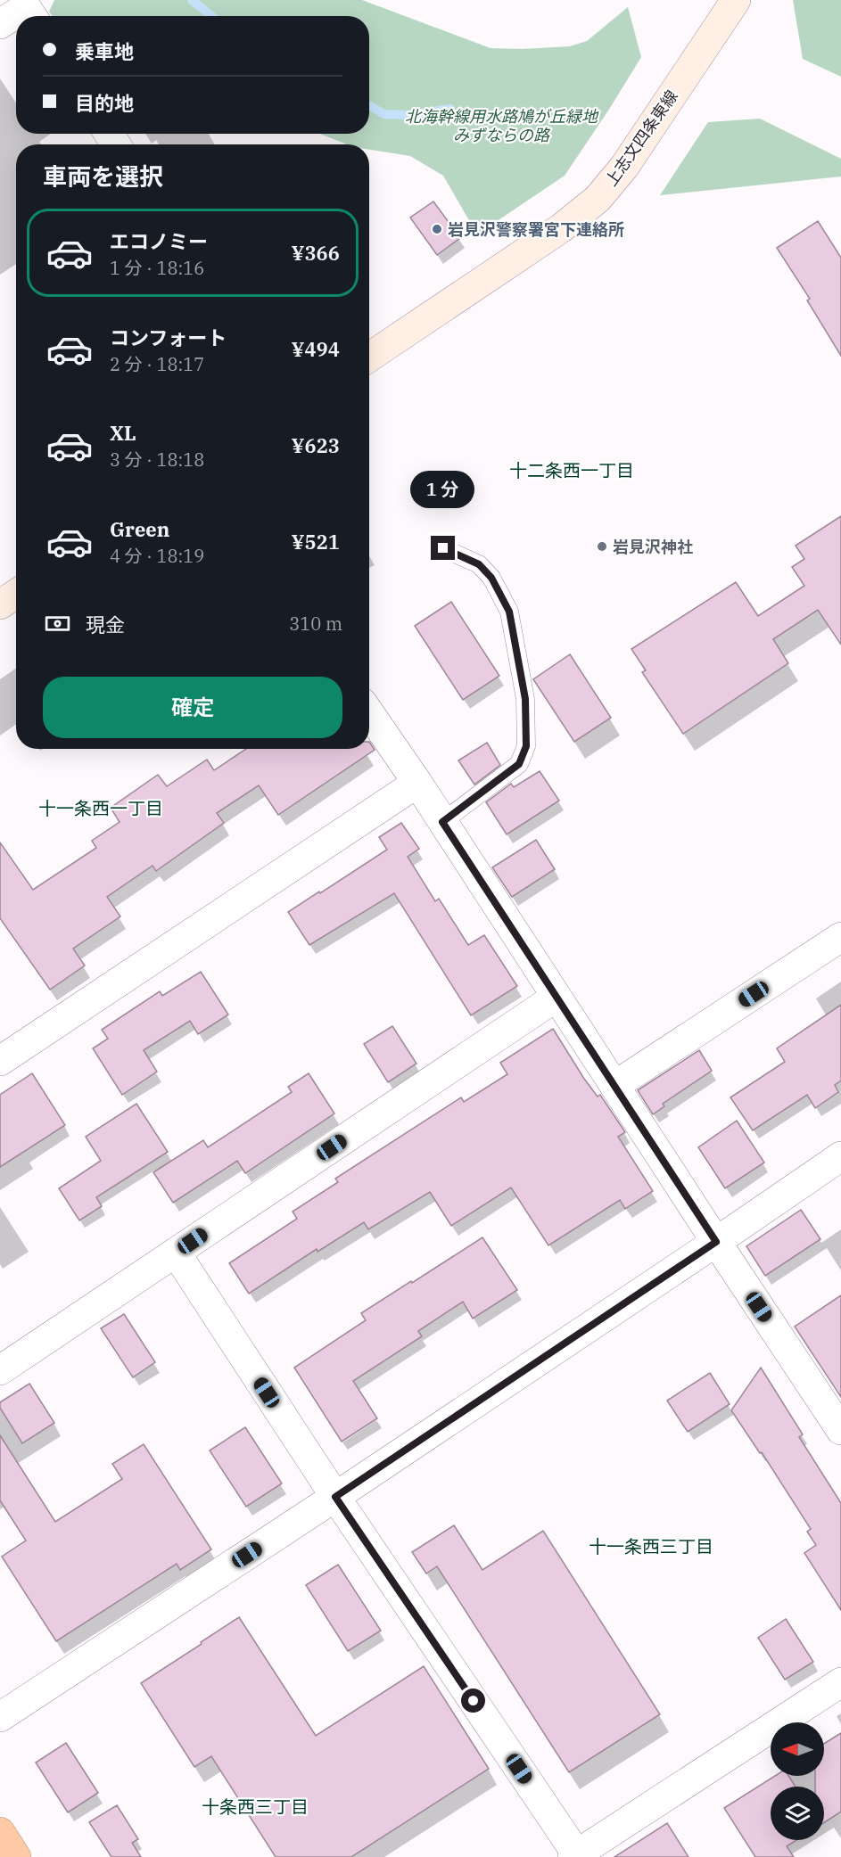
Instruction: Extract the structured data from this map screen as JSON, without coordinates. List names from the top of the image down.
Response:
{
  "streets": {
    "main road": ["上志文四条東線"]
  },
  "districts": [
    "十二条西一丁目",
    "十一条西一丁目",
    "十一条西三丁目",
    "十条西三丁目"
  ],
  "parks": ["北海幹線用水路鳩が丘緑地 みずならの路"],
  "places": ["岩見沢警察署宮下連絡所", "岩見沢神社"],
  "north": "left",
  "page": {
    "banner": ["乗車地", "目的地"],
    "heading": "車両を選択",
    "list": [
      {
        "name": "エコノミー",
        "note": "1 分 · 18:16",
        "value": "¥366"
      },
      {
        "name": "コンフォート",
        "note": "2 分 · 18:17",
        "value": "¥494"
      },
      {
        "name": "XL",
        "note": "3 分 · 18:18",
        "value": "¥623"
      },
      {
        "name": "Green",
        "note": "4 分 · 18:19",
        "value": "¥521"
      }
    ],
    "bubble": "1 分",
    "pay": ["現金", "310 m"],
    "buttons": "確定"
  }
}
